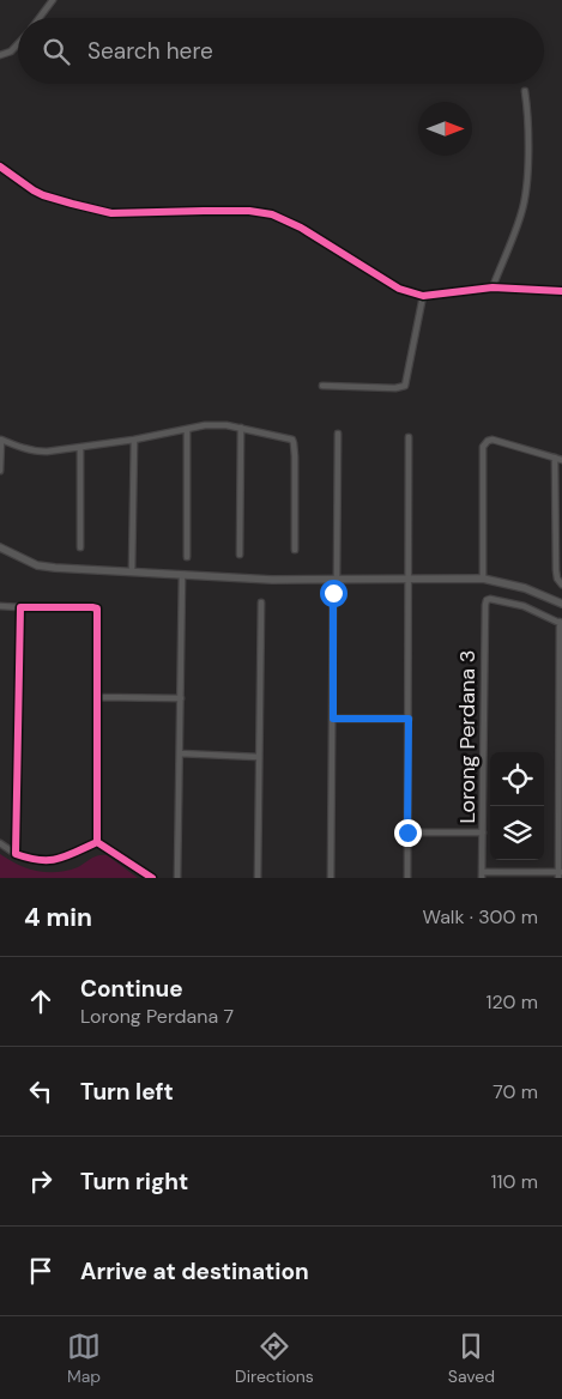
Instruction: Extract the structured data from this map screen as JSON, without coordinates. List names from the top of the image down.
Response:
{
  "streets": {
    "street": ["Lorong Perdana 3"]
  },
  "north": "right",
  "page": {
    "search": "Search here",
    "heading": ["4 min", "Walk · 300 m"],
    "list": [
      ["Continue", "Lorong Perdana 7", "120 m"],
      ["Turn left", "70 m"],
      ["Turn right", "110 m"],
      "Arrive at destination"
    ],
    "nav": ["Map", "Directions", "Saved"]
  }
}
